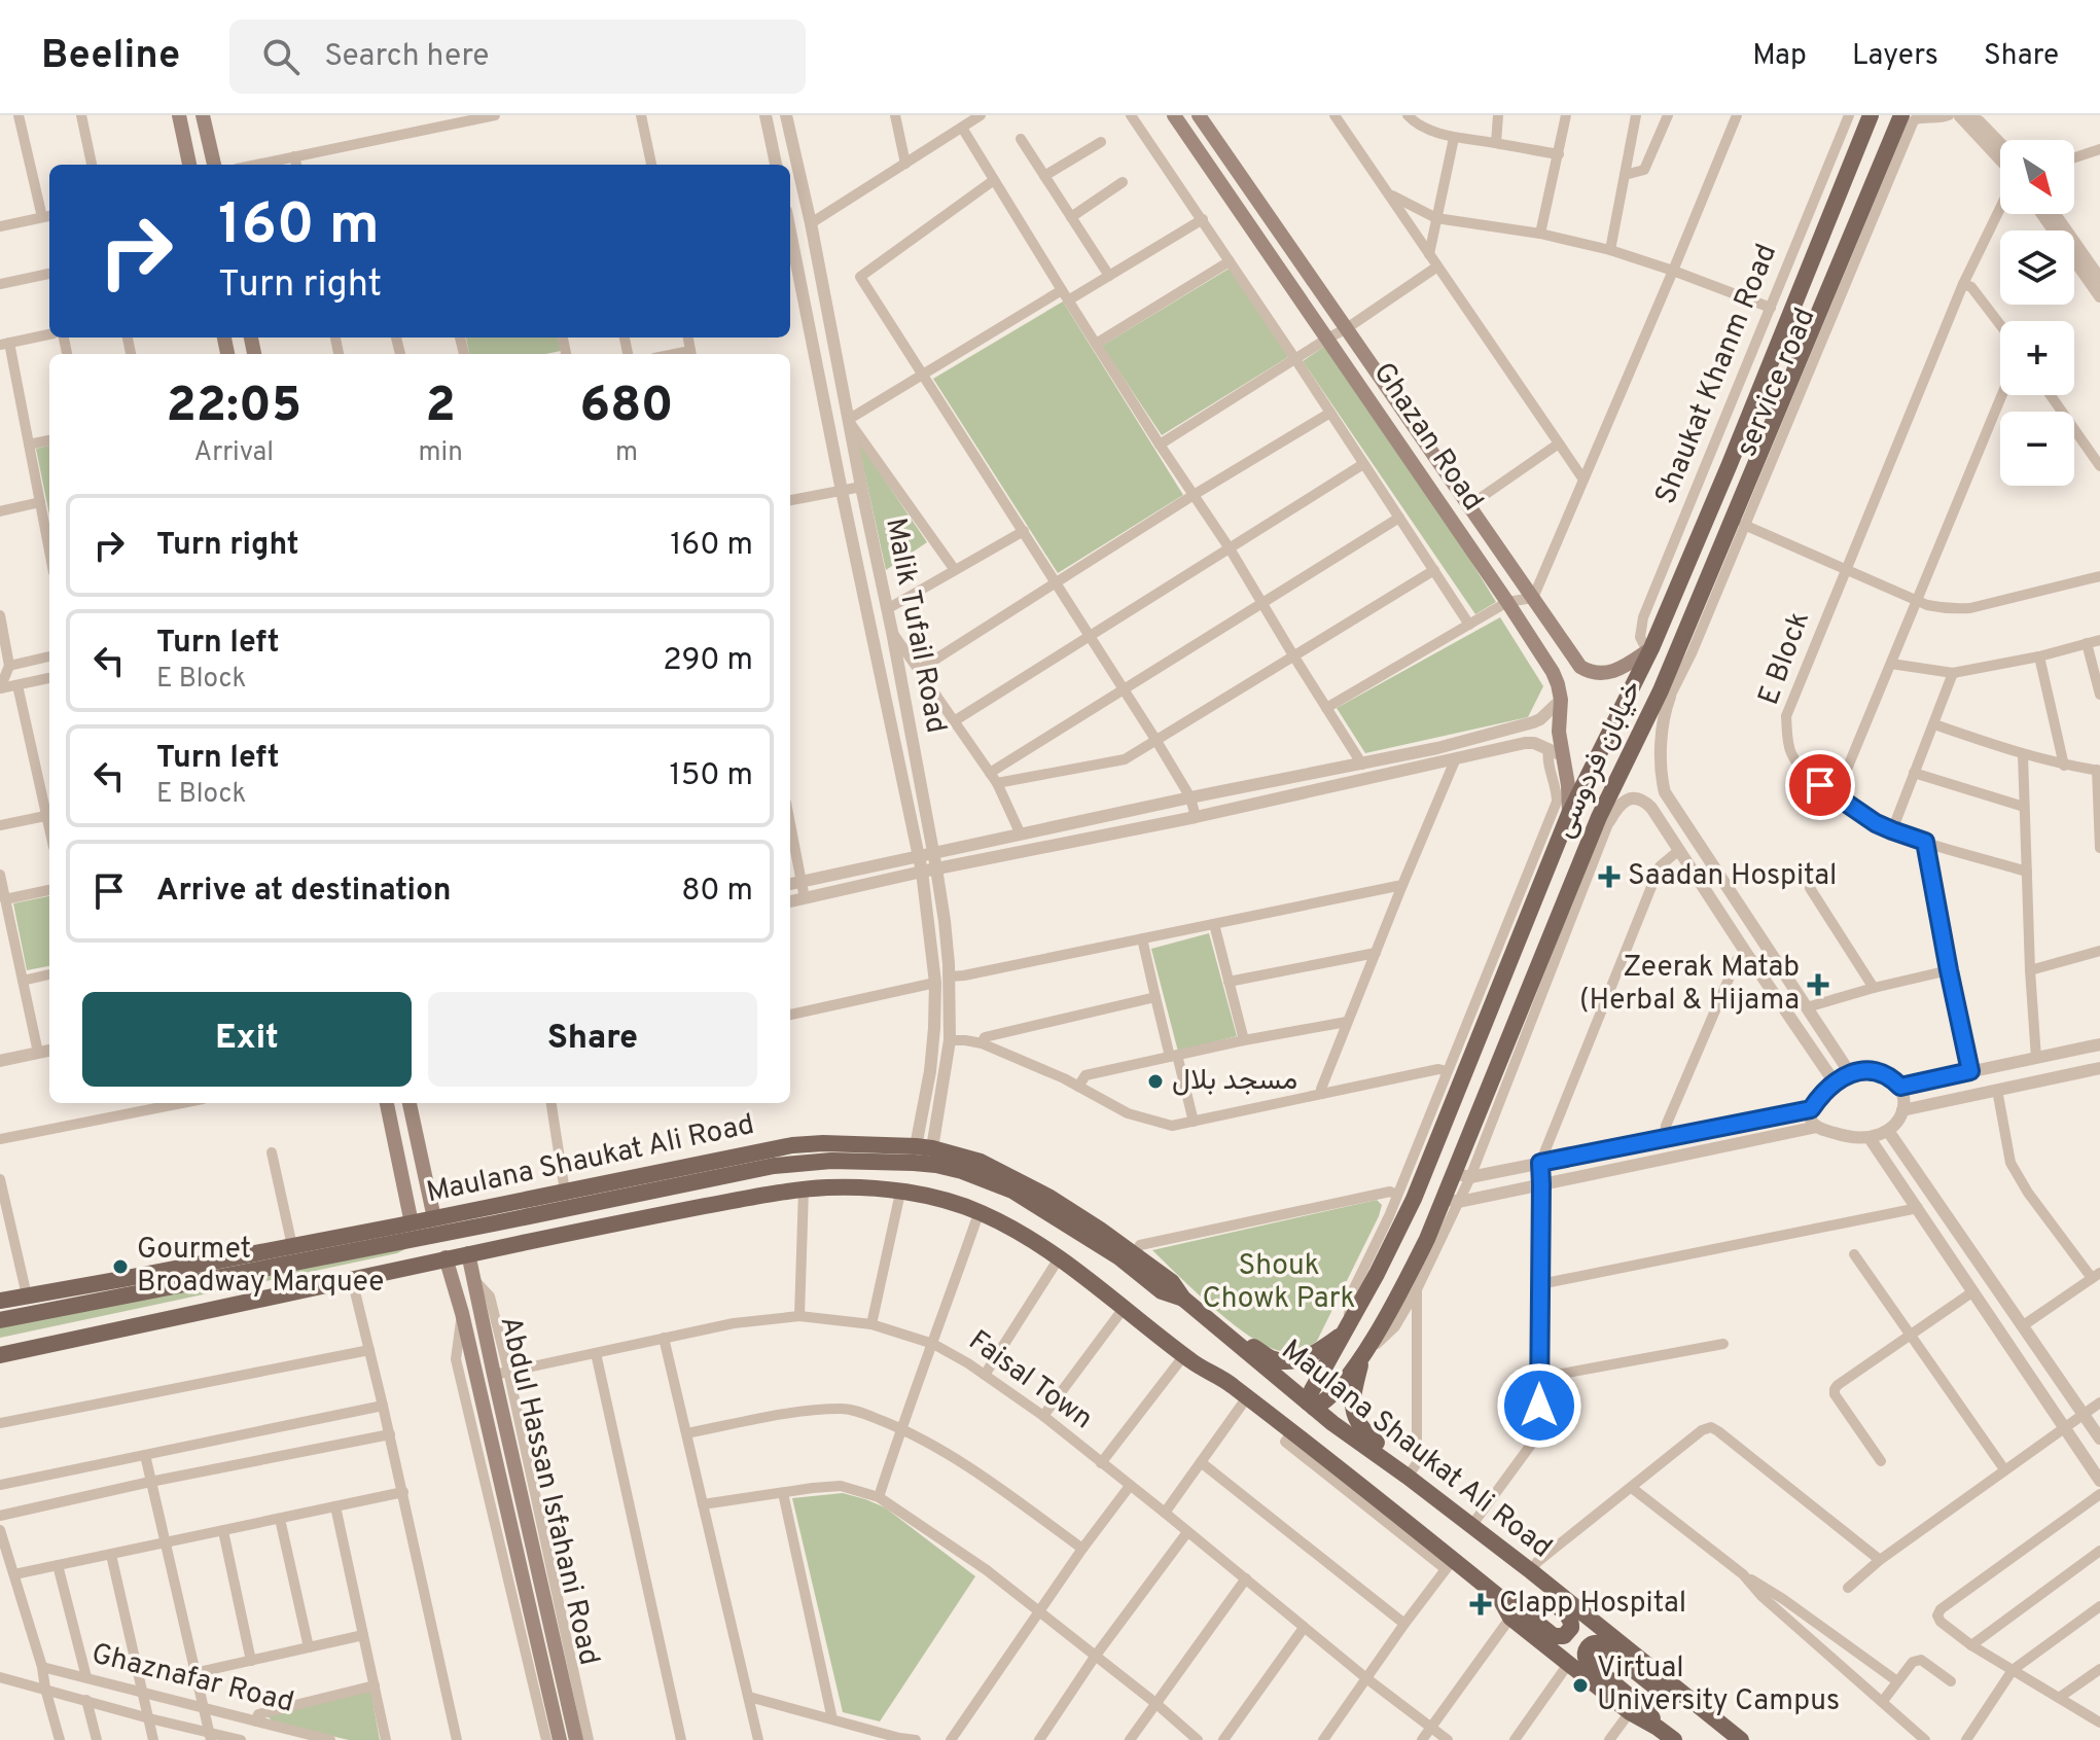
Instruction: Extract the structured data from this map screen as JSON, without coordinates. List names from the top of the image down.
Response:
{
  "streets": {
    "main road": [
      "Ghazan Road",
      "خیابان فردوسی",
      "Maulana Shaukat Ali Road",
      "Abdul Hassan Isfahani Road"
    ],
    "street": [
      "Shaukat Khanm Road",
      "service road",
      "Malik Tufail Road",
      "E Block",
      "Faisal Town",
      "Ghaznafar Road"
    ]
  },
  "crossings": [
    ["Shaukat Khanm Road", "Ghazan Road"],
    ["Shaukat Khanm Road", "خیابان فردوسی"],
    ["service road", "خیابان فردوسی"],
    ["Ghazan Road", "خیابان فردوسی"],
    ["Malik Tufail Road", "Maulana Shaukat Ali Road"],
    ["خیابان فردوسی", "Maulana Shaukat Ali Road"],
    ["Faisal Town", "Abdul Hassan Isfahani Road"]
  ],
  "parks": ["Shouk Chowk Park"],
  "places": {
    "health": ["Saadan Hospital", "Zeerak Matab (Herbal & Hijama", "Clapp Hospital"],
    "other": ["مسجد بلال", "Gourmet Broadway Marquee", "Virtual University Campus"]
  },
  "north": "bottom right",
  "page": {
    "header": "Beeline",
    "search": "Search here",
    "nav": ["Map", "Layers", "Share"],
    "map_buttons": ["+", "−"],
    "turn": ["160 m", "Turn right"],
    "eta": [
      "22:05",
      "Arrival",
      "2",
      "min",
      "680",
      "m"
    ],
    "list": [
      {
        "name": "Turn right",
        "value": "160 m"
      },
      {
        "name": "Turn left",
        "note": "E Block",
        "value": "290 m"
      },
      {
        "name": "Turn left",
        "note": "E Block",
        "value": "150 m"
      },
      {
        "name": "Arrive at destination",
        "value": "80 m"
      }
    ],
    "buttons": ["Exit", "Share"]
  }
}
